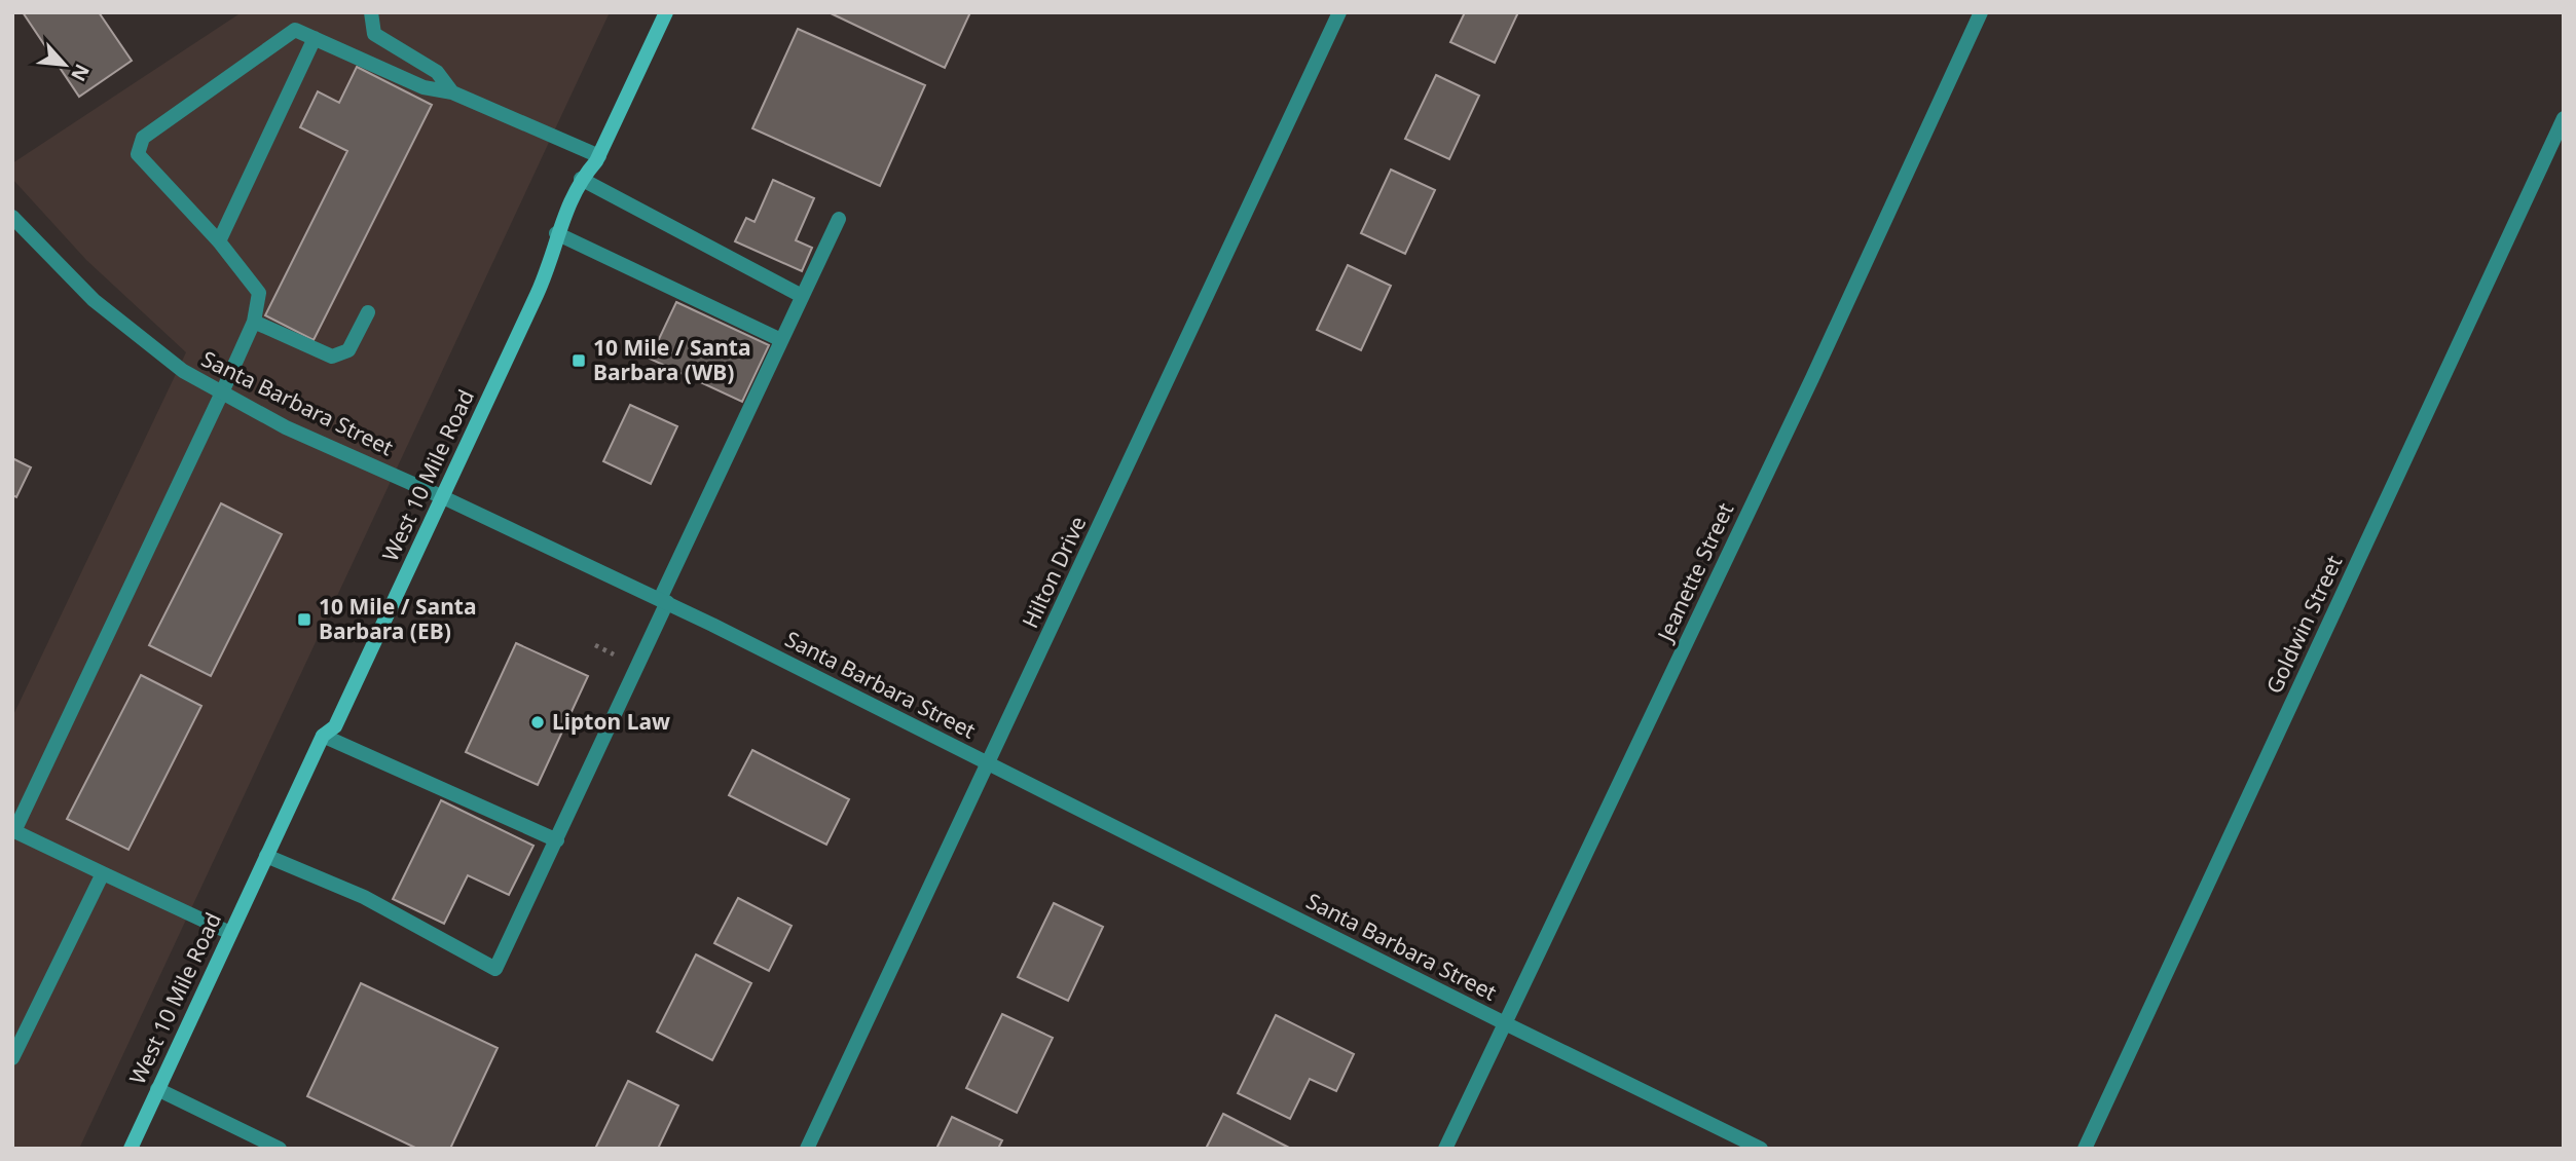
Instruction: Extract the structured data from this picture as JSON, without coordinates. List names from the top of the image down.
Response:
{
  "streets": {
    "main road": ["West 10 Mile Road"],
    "street": [
      "Santa Barbara Street",
      "Hilton Drive",
      "Jeanette Street",
      "Goldwin Street"
    ]
  },
  "crossings": [
    ["Santa Barbara Street", "West 10 Mile Road"],
    ["Santa Barbara Street", "Hilton Drive"],
    ["Santa Barbara Street", "Jeanette Street"]
  ],
  "places": {
    "transit": ["10 Mile / Santa Barbara (WB)", "10 Mile / Santa Barbara (EB)"],
    "other": ["Lipton Law"]
  },
  "north": "bottom right"
}
